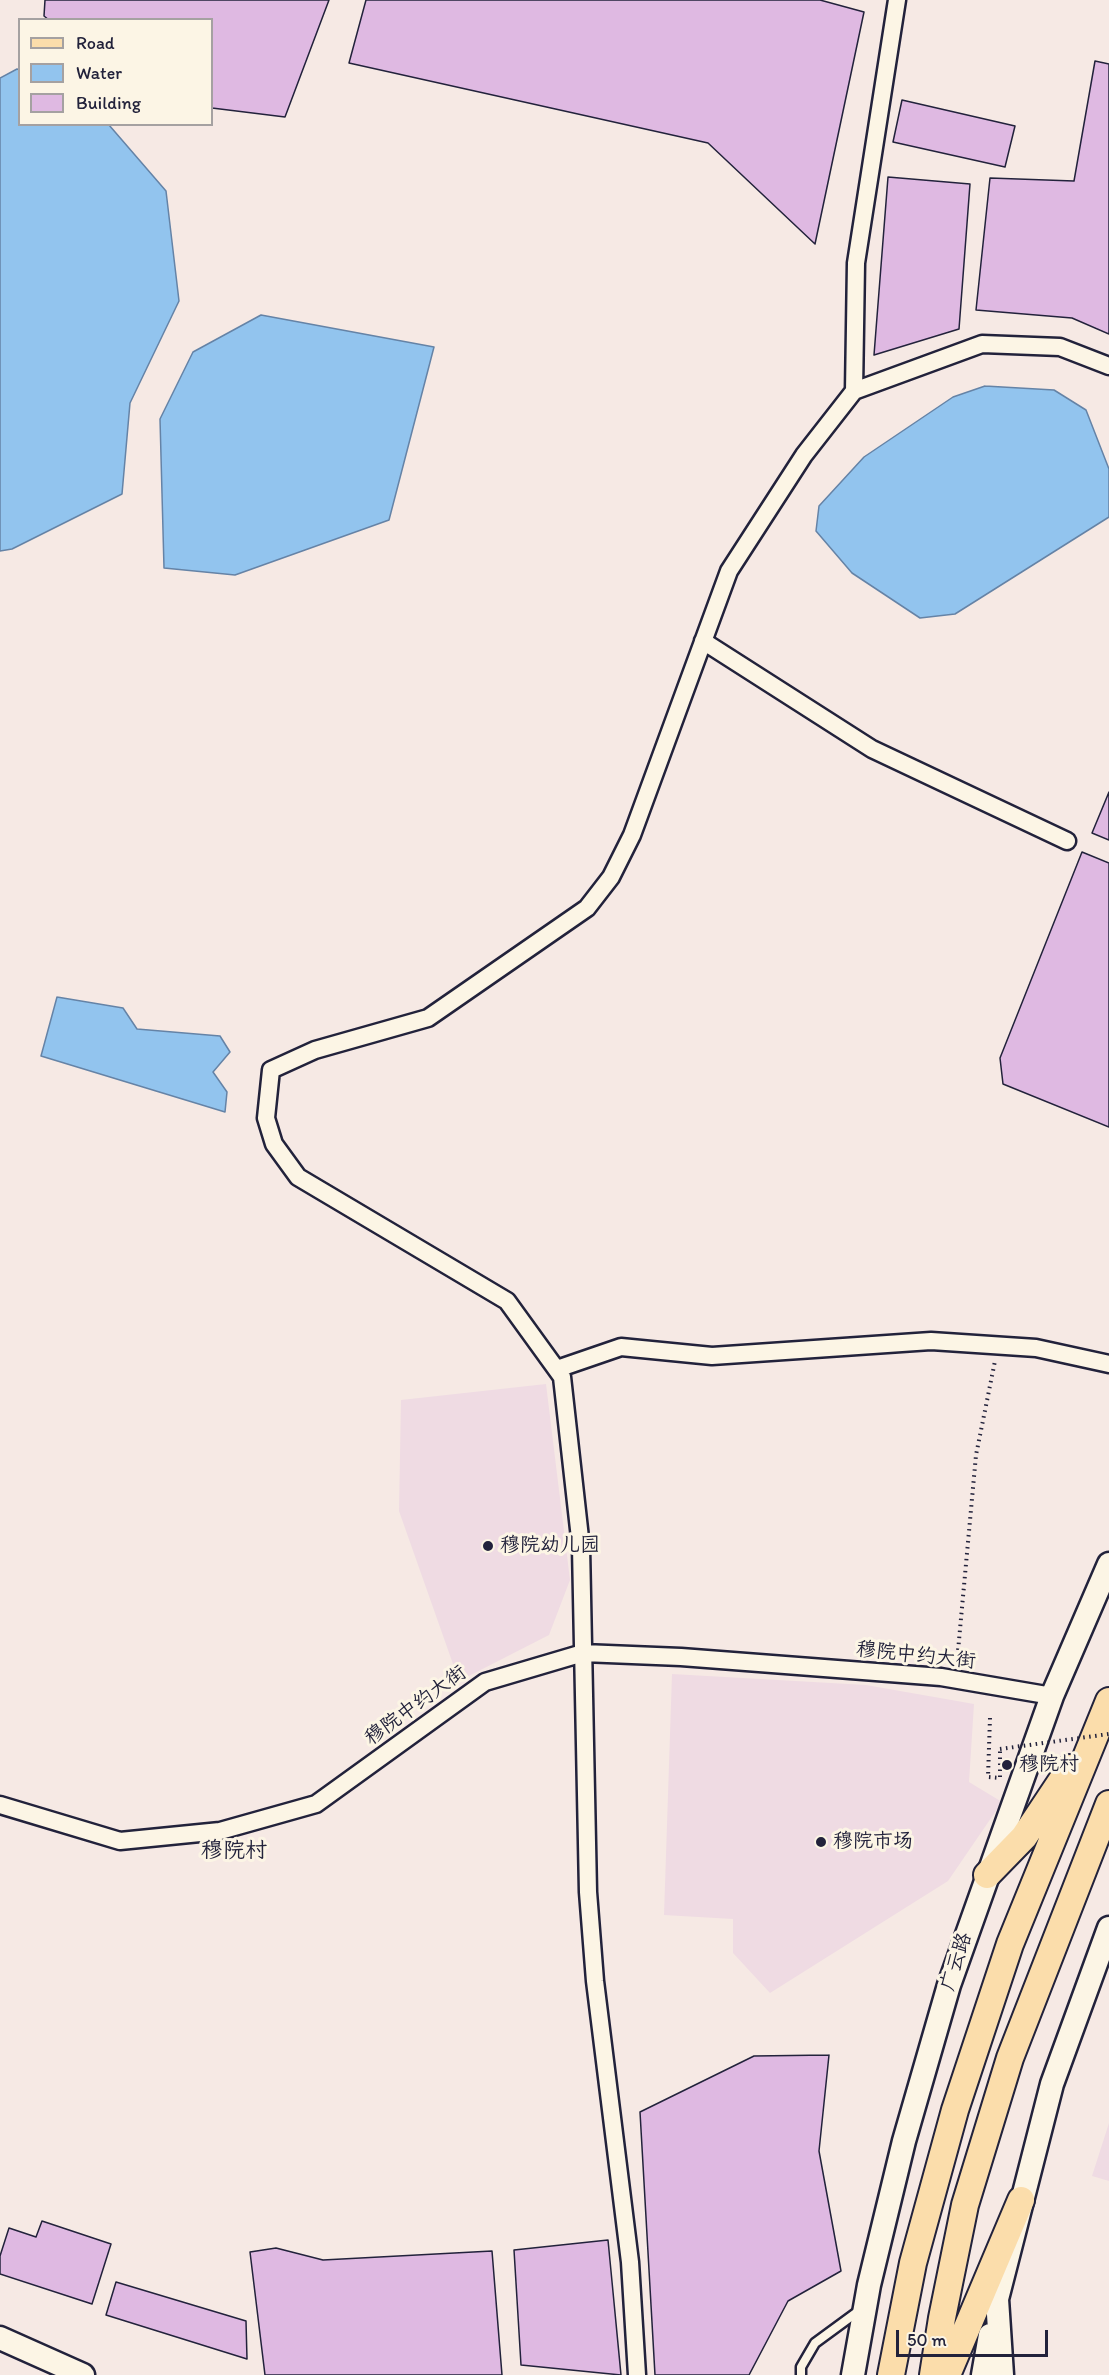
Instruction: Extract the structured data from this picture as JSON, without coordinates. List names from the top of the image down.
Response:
{
  "streets": {
    "main road": ["广云路"],
    "street": ["穆院中约大街"]
  },
  "crossings": [
    ["穆院中约大街", "广云路"]
  ],
  "districts": ["穆院村"],
  "places": ["穆院幼儿园", "穆院村", "穆院市场"],
  "legend": ["Road", "Water", "Building"],
  "scale_bar": "50 m"
}
